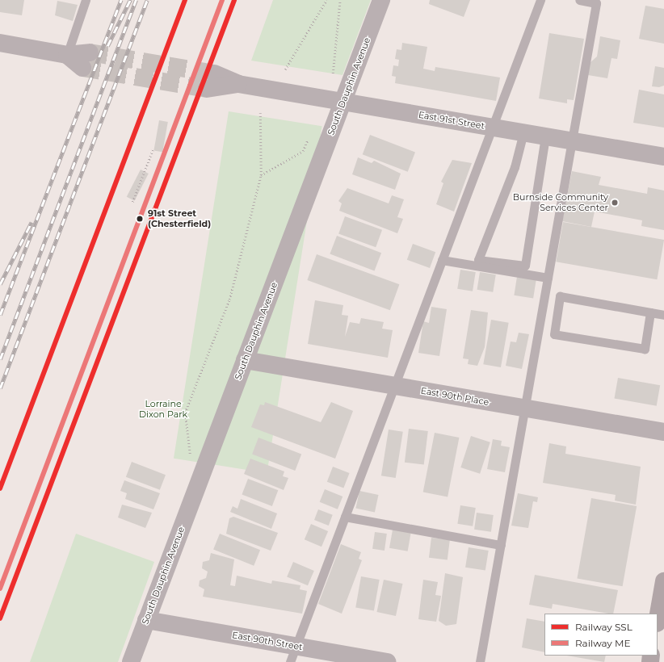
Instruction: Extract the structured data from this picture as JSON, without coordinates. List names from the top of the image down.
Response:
{
  "streets": {
    "street": [
      "South Dauphin Avenue",
      "East 91st Street",
      "East 90th Place",
      "East 90th Street"
    ]
  },
  "crossings": [
    ["South Dauphin Avenue", "East 91st Street"],
    ["South Dauphin Avenue", "East 90th Place"],
    ["South Dauphin Avenue", "East 90th Street"]
  ],
  "parks": ["Lorraine Dixon Park"],
  "places": ["Burnside Community Services Center", "91st Street (Chesterfield)"],
  "lines": ["rail line SSL", "rail line ME"],
  "legend": ["Railway SSL", "Railway ME"]
}
